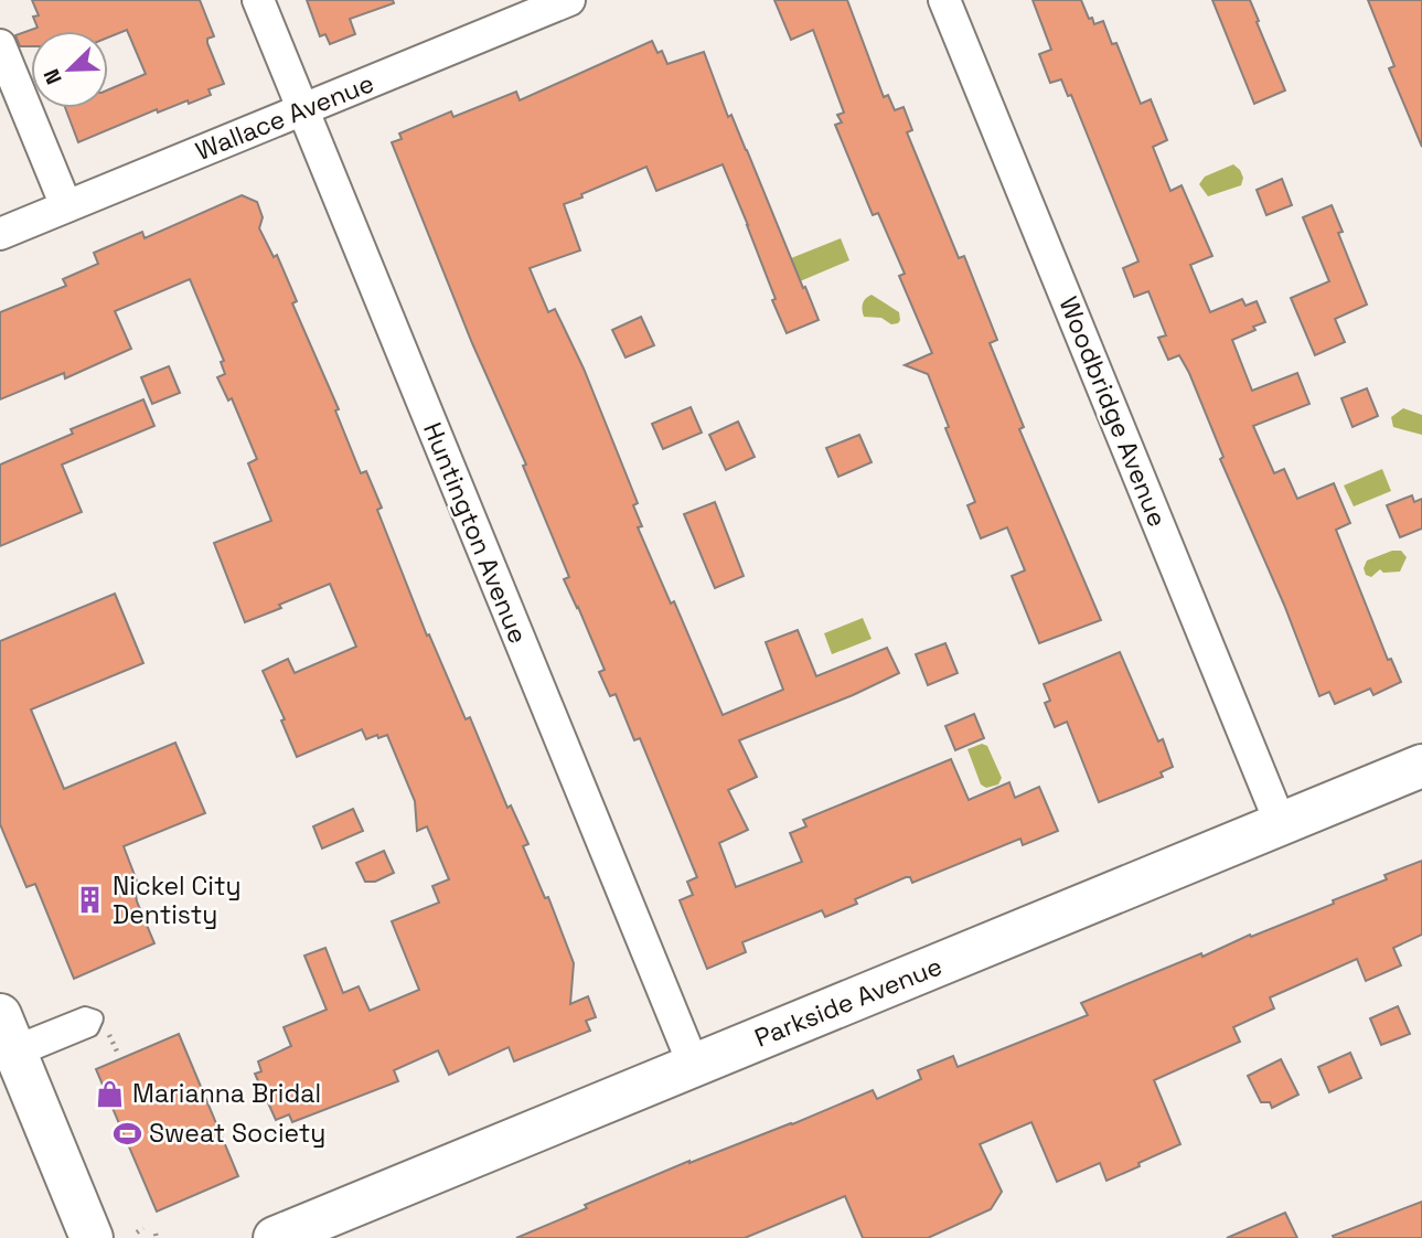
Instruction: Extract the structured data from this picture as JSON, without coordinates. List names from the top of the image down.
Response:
{
  "streets": {
    "street": [
      "Wallace Avenue",
      "Woodbridge Avenue",
      "Huntington Avenue",
      "Parkside Avenue"
    ]
  },
  "crossings": [
    ["Wallace Avenue", "Huntington Avenue"],
    ["Woodbridge Avenue", "Parkside Avenue"],
    ["Huntington Avenue", "Parkside Avenue"]
  ],
  "places": {
    "building": ["Nickel City Dentisty"],
    "shop": ["Marianna Bridal"],
    "sports": ["Sweat Society"]
  },
  "north": "bottom left"
}
